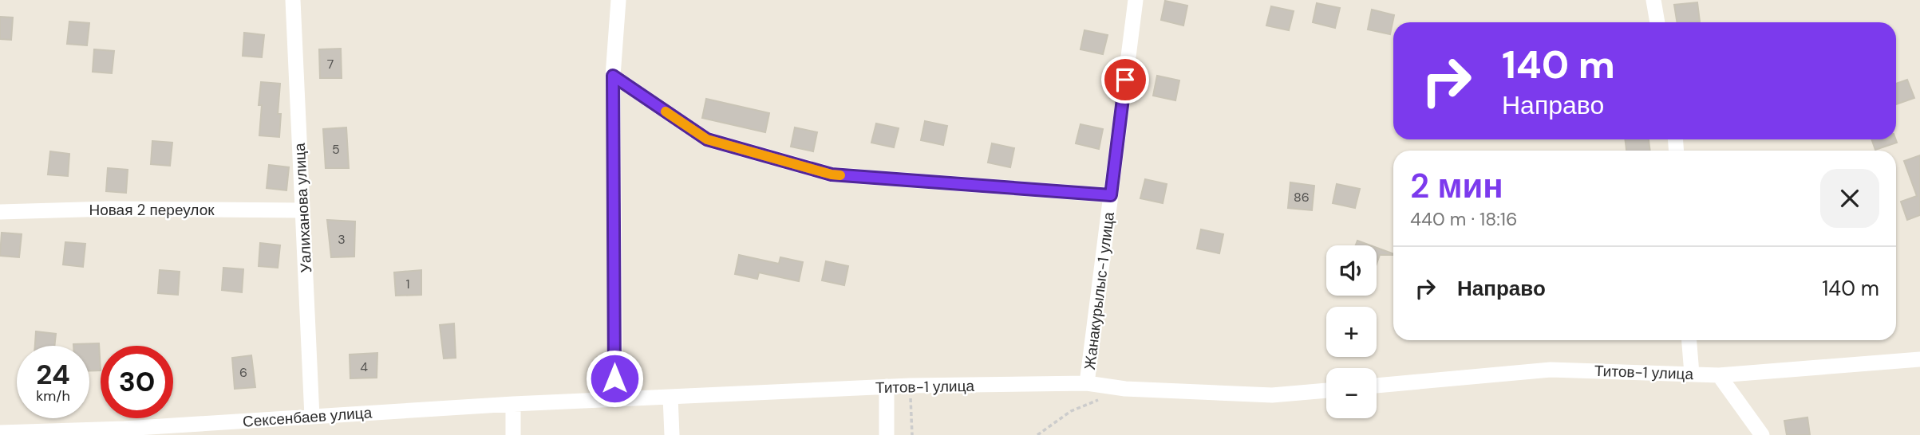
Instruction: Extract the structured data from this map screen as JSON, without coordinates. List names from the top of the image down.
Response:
{
  "streets": {
    "street": [
      "Уалиханова улица",
      "Новая 2 переулок",
      "Жанакурылыс-1 улица",
      "Титов-1 улица",
      "Сексенбаев улица"
    ]
  },
  "crossings": [
    ["Уалиханова улица", "Новая 2 переулок"],
    ["Уалиханова улица", "Сексенбаев улица"],
    ["Жанакурылыс-1 улица", "Титов-1 улица"],
    ["Титов-1 улица", "Сексенбаев улица"]
  ],
  "house_numbers": [
    "7",
    "5",
    "86",
    "3",
    "1",
    "4",
    "6"
  ],
  "page": {
    "turn": ["140 m", "Направо"],
    "heading": ["2 мин", "440 m · 18:16"],
    "map_buttons": ["+", "−"],
    "list": [
      {
        "name": "Направо",
        "value": "140 m"
      }
    ],
    "speed": "24 km/h",
    "limit": "30"
  }
}
